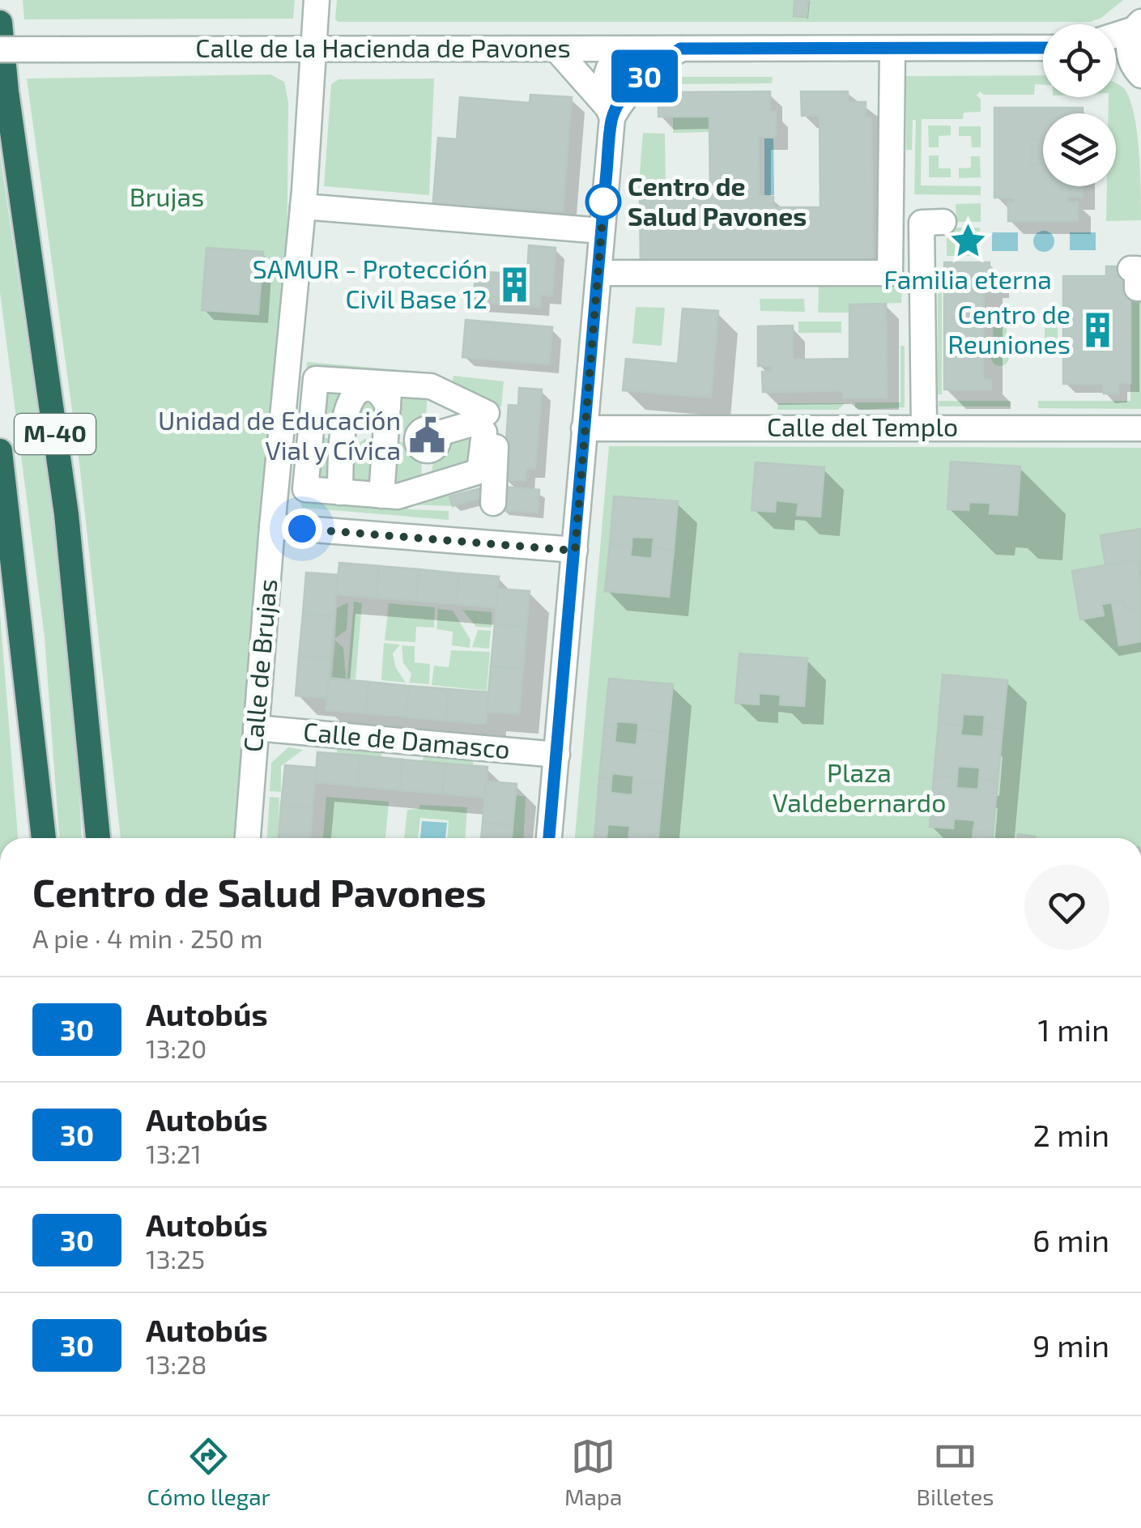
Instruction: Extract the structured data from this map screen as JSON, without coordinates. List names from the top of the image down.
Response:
{
  "streets": {
    "highway": ["M-40"],
    "street": [
      "Calle de la Hacienda de Pavones",
      "Calle del Templo",
      "Calle de Brujas",
      "Calle de Damasco"
    ]
  },
  "crossings": [
    ["Calle de la Hacienda de Pavones", "Calle de Brujas"],
    ["Calle de Brujas", "Calle de Damasco"]
  ],
  "parks": ["Brujas", "Plaza Valdebernardo"],
  "places": {
    "other": ["Centro de Salud Pavones"],
    "place": ["Familia eterna"],
    "building": ["SAMUR - Protección Civil Base 12", "Centro de Reuniones"],
    "public building": ["Unidad de Educación Vial y Cívica"]
  },
  "lines": ["bus line 30"],
  "page": {
    "on_map": "30",
    "heading": ["Centro de Salud Pavones", "A pie · 4 min · 250 m"],
    "list": [
      {
        "mark": "30",
        "name": "Autobús",
        "note": "13:20",
        "value": "1 min"
      },
      {
        "mark": "30",
        "name": "Autobús",
        "note": "13:21",
        "value": "2 min"
      },
      {
        "mark": "30",
        "name": "Autobús",
        "note": "13:25",
        "value": "6 min"
      },
      {
        "mark": "30",
        "name": "Autobús",
        "note": "13:28",
        "value": "9 min"
      }
    ],
    "tabs": ["Cómo llegar", "Mapa", "Billetes"]
  }
}
